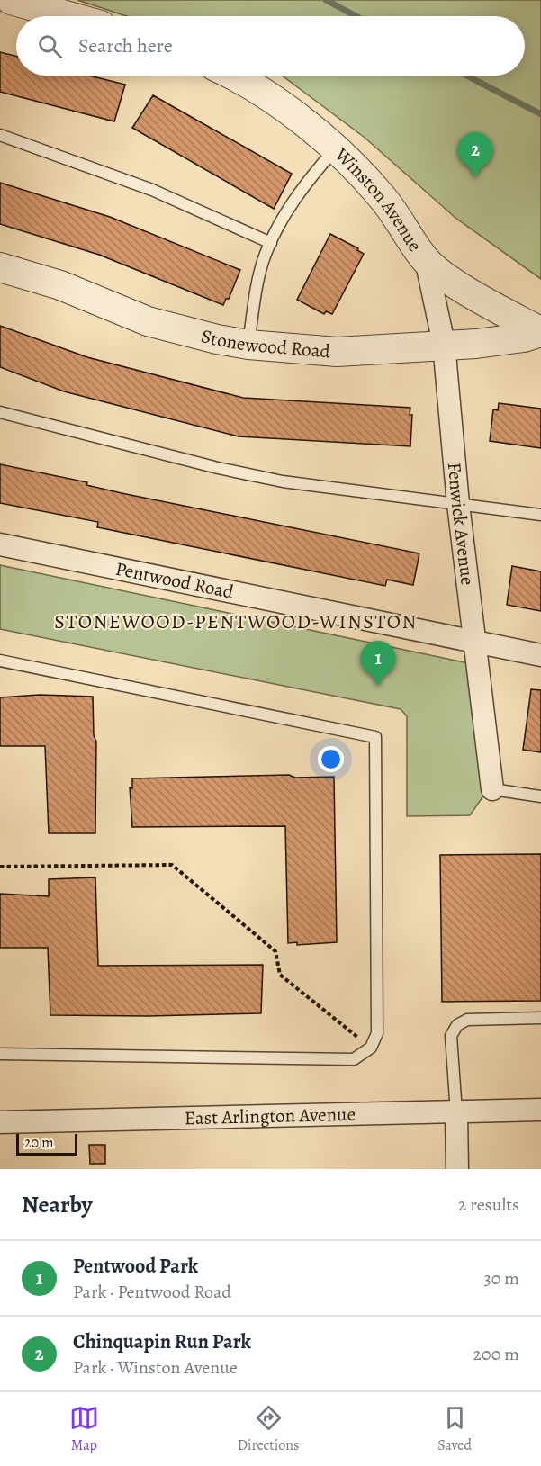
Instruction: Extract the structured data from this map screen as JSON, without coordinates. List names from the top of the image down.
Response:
{
  "streets": {
    "street": [
      "Winston Avenue",
      "Stonewood Road",
      "Fenwick Avenue",
      "Pentwood Road",
      "East Arlington Avenue"
    ]
  },
  "crossings": [
    ["Winston Avenue", "Stonewood Road"],
    ["Winston Avenue", "Fenwick Avenue"],
    ["Stonewood Road", "Fenwick Avenue"],
    ["Fenwick Avenue", "Pentwood Road"]
  ],
  "districts": ["STONEWOOD-PENTWOOD-WINSTON"],
  "scale_bar": "20 m",
  "page": {
    "search": "Search here",
    "pins": ["2", "1"],
    "scale": "20 m",
    "heading": ["Nearby", "2 results"],
    "list": [
      {
        "mark": "1",
        "name": "Pentwood Park",
        "note": "Park · Pentwood Road",
        "value": "30 m"
      },
      {
        "mark": "2",
        "name": "Chinquapin Run Park",
        "note": "Park · Winston Avenue",
        "value": "200 m"
      }
    ],
    "nav": ["Map", "Directions", "Saved"]
  }
}
